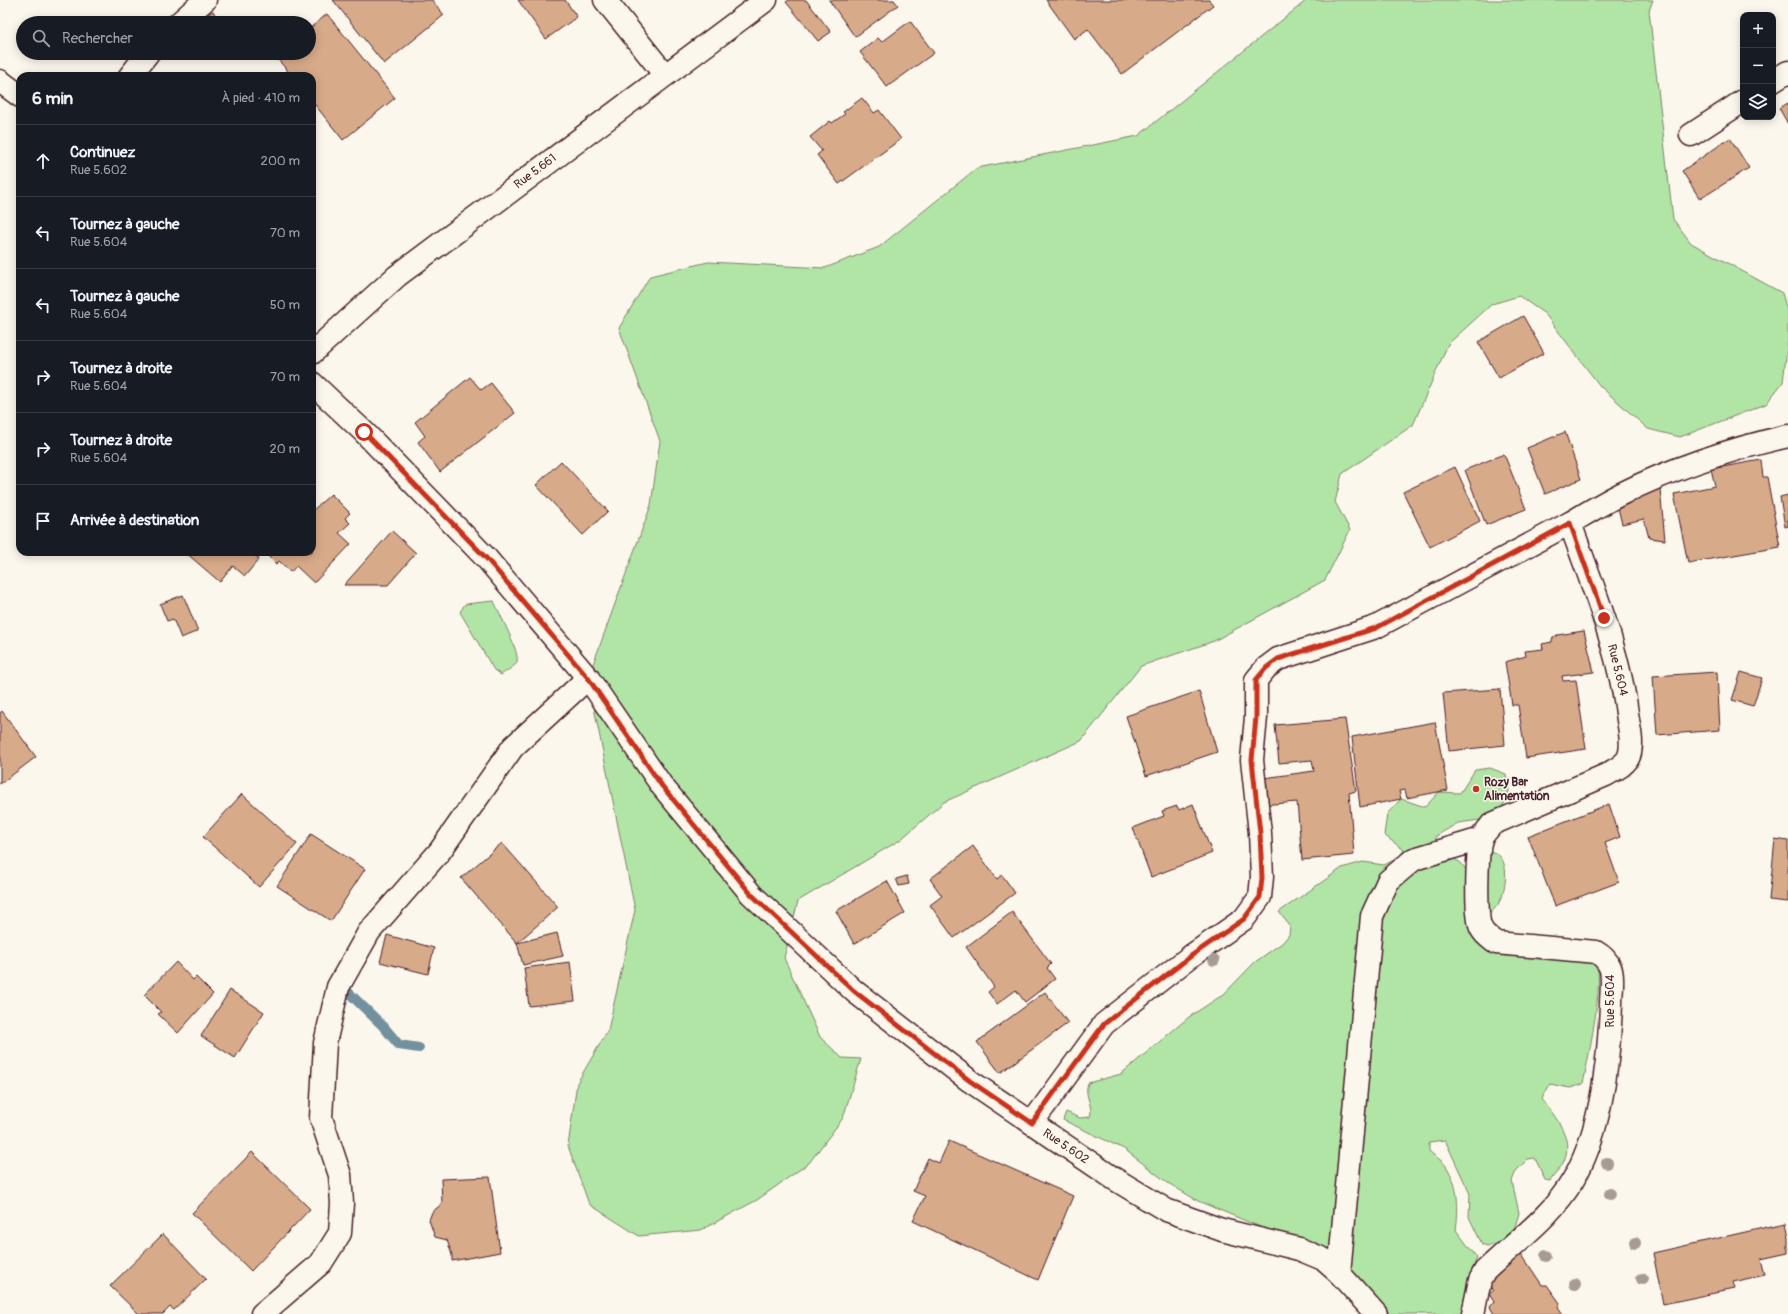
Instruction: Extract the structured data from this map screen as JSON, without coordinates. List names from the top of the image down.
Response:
{
  "streets": {
    "street": ["Rue 5.661", "Rue 5.604", "Rue 5.602"]
  },
  "places": ["Rozy Bar Alimentation"],
  "page": {
    "map_buttons": ["+", "−"],
    "search": "Rechercher",
    "heading": ["6 min", "À pied · 410 m"],
    "list": [
      ["Continuez", "Rue 5.602", "200 m"],
      ["Tournez à gauche", "Rue 5.604", "70 m"],
      ["Tournez à gauche", "Rue 5.604", "50 m"],
      ["Tournez à droite", "Rue 5.604", "70 m"],
      ["Tournez à droite", "Rue 5.604", "20 m"],
      "Arrivée à destination"
    ]
  }
}
